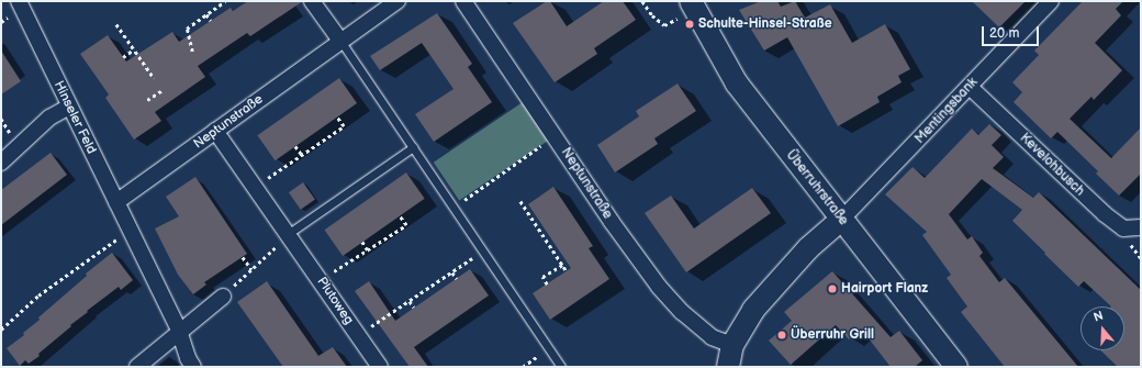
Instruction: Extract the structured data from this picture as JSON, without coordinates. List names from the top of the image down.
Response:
{
  "streets": {
    "main road": ["Überruhrstraße"],
    "street": [
      "Mentingsbank",
      "Hinseler Feld",
      "Neptunstraße",
      "Kevelohbusch",
      "Plutoweg"
    ]
  },
  "crossings": [
    ["Mentingsbank", "Kevelohbusch"],
    ["Mentingsbank", "Überruhrstraße"],
    ["Hinseler Feld", "Neptunstraße"],
    ["Neptunstraße", "Plutoweg"]
  ],
  "places": ["Schulte-Hinsel-Straße", "Hairport Flanz", "Überruhr Grill"],
  "scale_bar": "20 m",
  "north": "top"
}
